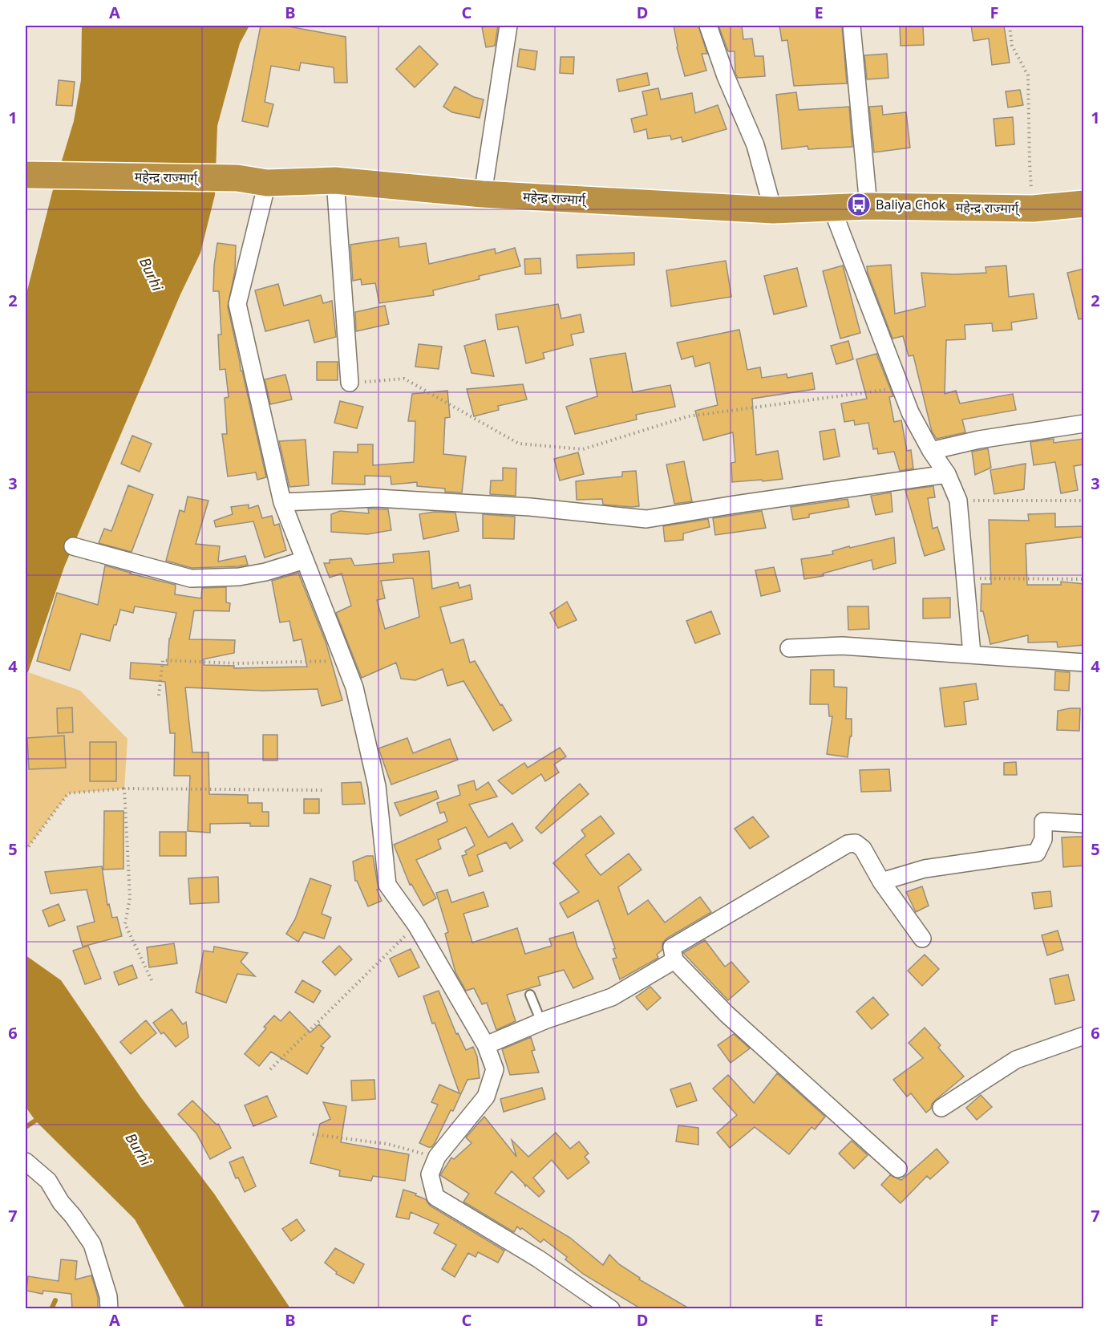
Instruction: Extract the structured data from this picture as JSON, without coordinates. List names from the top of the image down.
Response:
{
  "streets": {
    "highway": ["महेन्द्र राज्मार्ग्"]
  },
  "water": ["Burhi"],
  "places": {
    "bus stop": ["Baliya Chok"]
  },
  "grid": {
    "columns": [
      "A",
      "B",
      "C",
      "D",
      "E",
      "F"
    ],
    "rows": [
      "1",
      "2",
      "3",
      "4",
      "5",
      "6",
      "7"
    ]
  }
}
